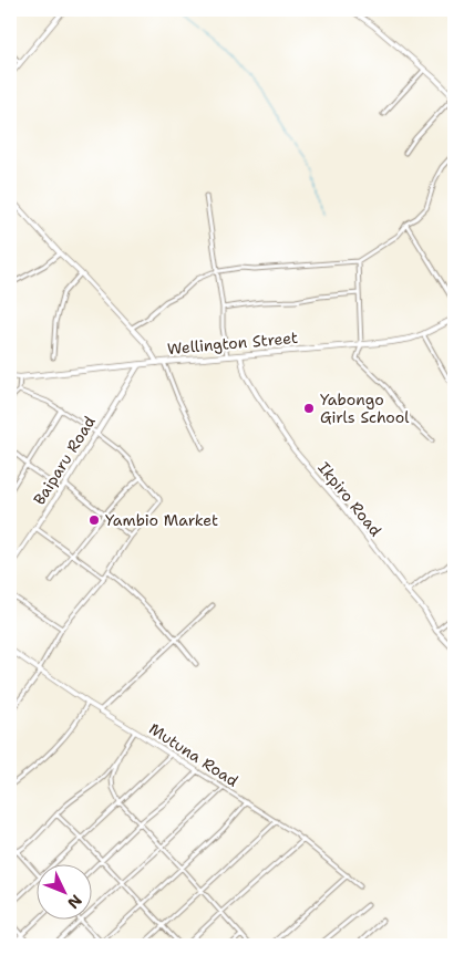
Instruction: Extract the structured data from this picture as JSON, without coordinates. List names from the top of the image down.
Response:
{
  "streets": {
    "main road": ["Wellington Street"],
    "street": ["Baiparu Road", "Ikpiro Road", "Mutuna Road"]
  },
  "crossings": [
    ["Wellington Street", "Baiparu Road"],
    ["Wellington Street", "Ikpiro Road"]
  ],
  "places": ["Yabongo Girls School", "Yambio Market"],
  "north": "bottom right"
}
